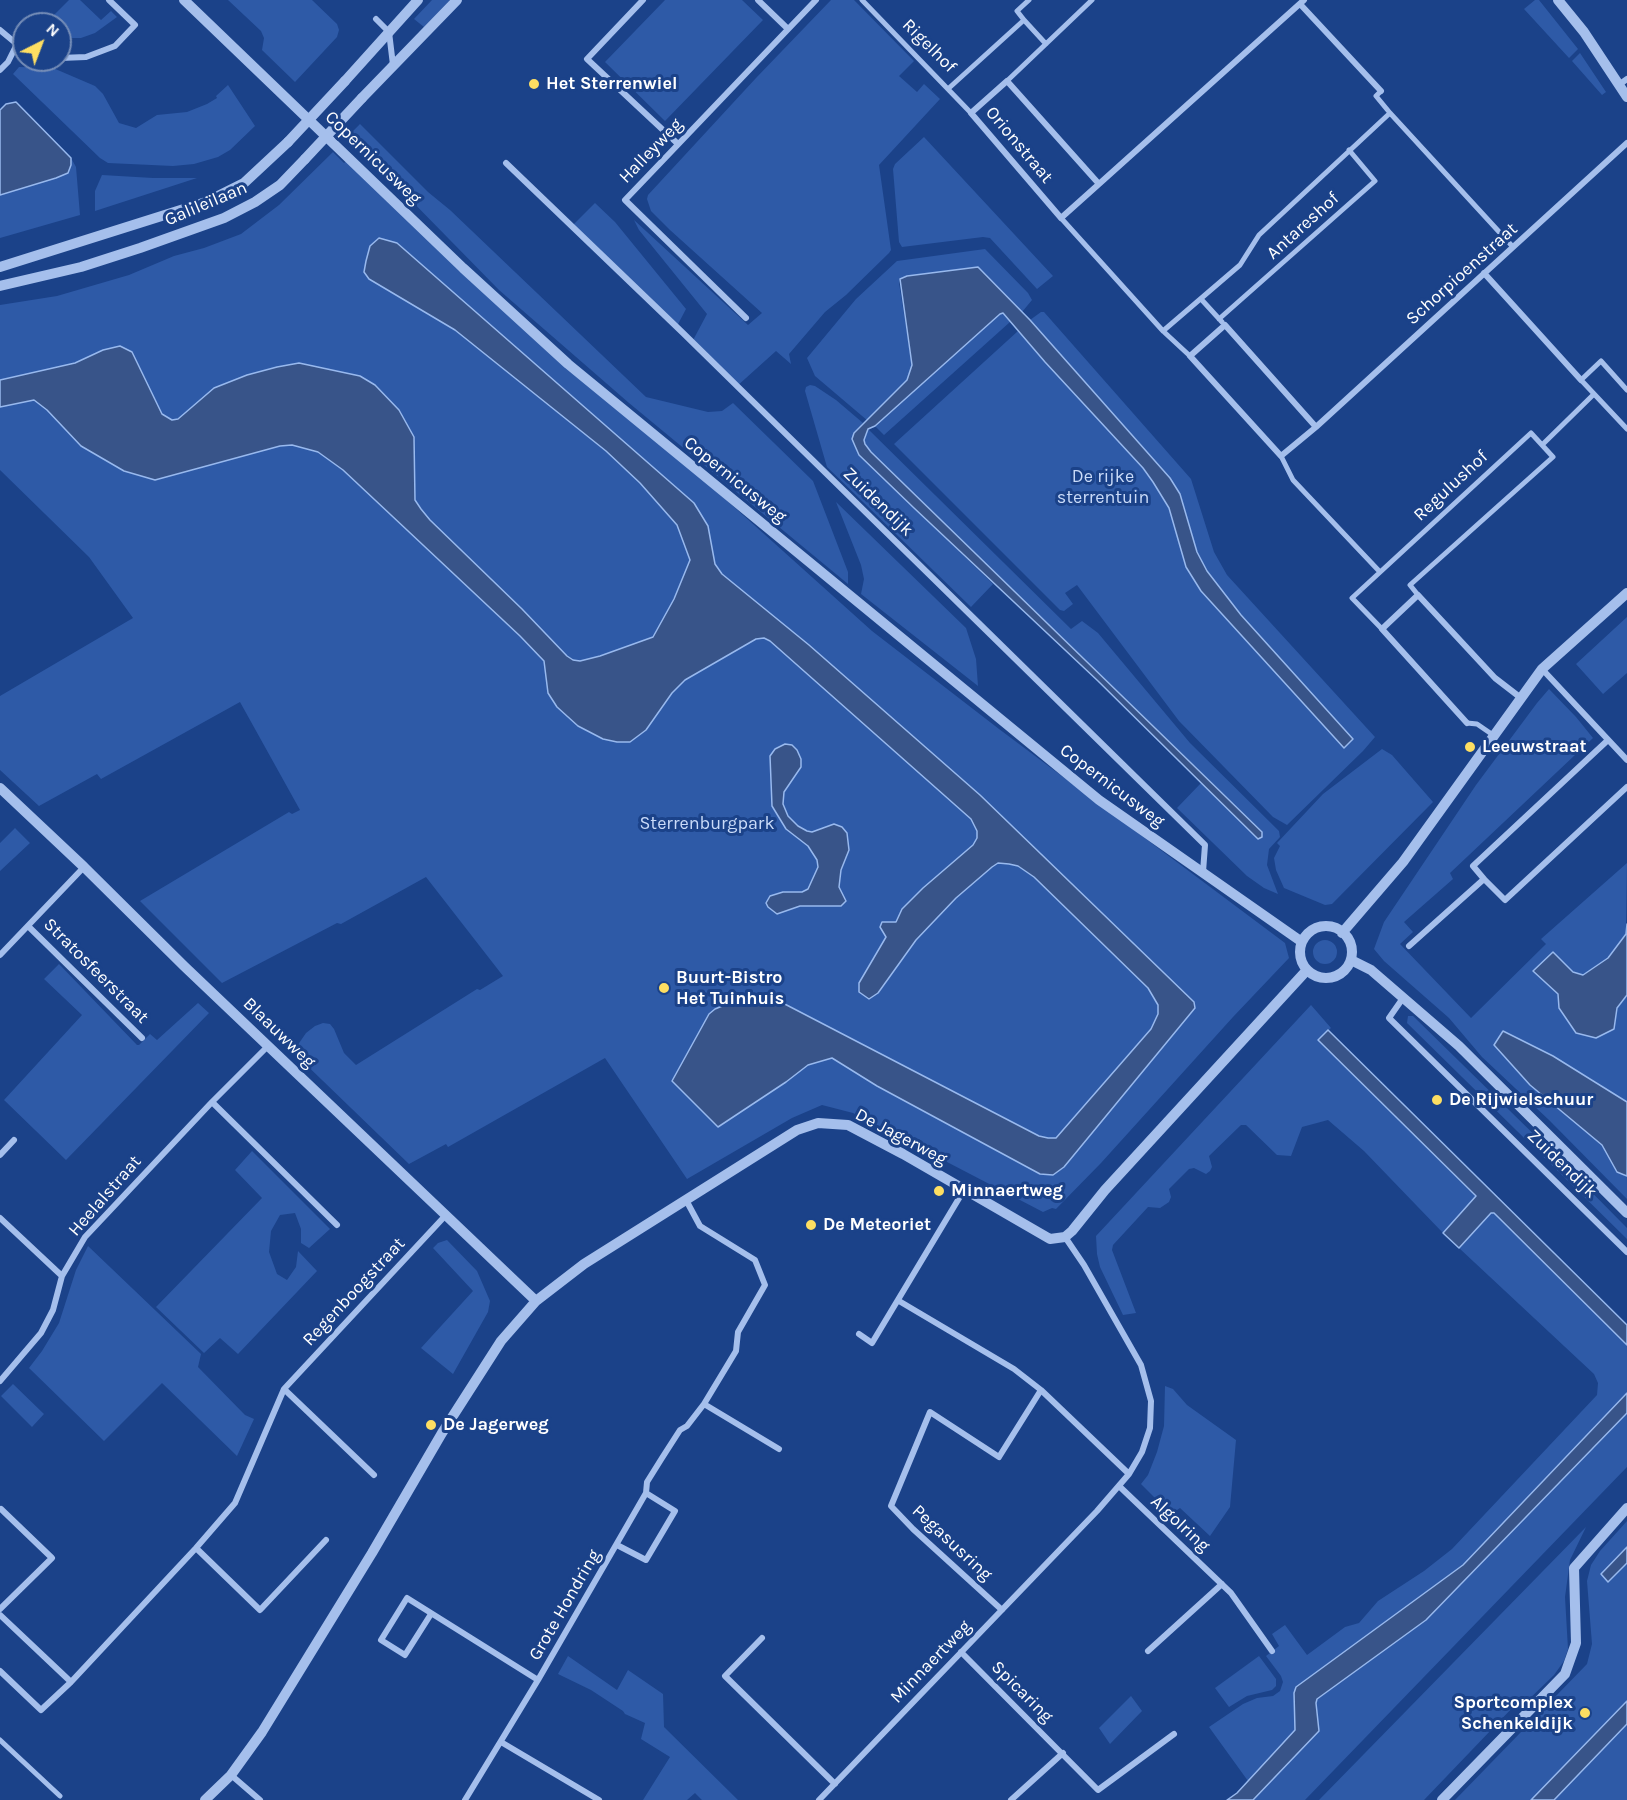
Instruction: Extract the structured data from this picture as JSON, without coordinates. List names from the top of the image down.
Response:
{
  "streets": {
    "street": [
      "Rigelhof",
      "Orionstraat",
      "Halleyweg",
      "Copernicusweg",
      "Galileïlaan",
      "Antareshof",
      "Schorpioenstraat",
      "Regulushof",
      "Zuidendijk",
      "Stratosfeerstraat",
      "Blaauwweg",
      "De Jagerweg",
      "Heelalstraat",
      "Regenboogstraat",
      "Algolring",
      "Pegasusring",
      "Grote Hondring",
      "Minnaertweg",
      "Spicaring"
    ]
  },
  "crossings": [
    ["Rigelhof", "Orionstraat"],
    ["Copernicusweg", "Zuidendijk"],
    ["Stratosfeerstraat", "Blaauwweg"],
    ["Blaauwweg", "De Jagerweg"],
    ["Blaauwweg", "Heelalstraat"],
    ["Blaauwweg", "Regenboogstraat"],
    ["De Jagerweg", "Minnaertweg"],
    ["Algolring", "Minnaertweg"],
    ["Pegasusring", "Minnaertweg"],
    ["Minnaertweg", "Spicaring"]
  ],
  "parks": ["De rijke sterrentuin", "Sterrenburgpark"],
  "places": [
    "Het Sterrenwiel",
    "Leeuwstraat",
    "Buurt-Bistro Het Tuinhuis",
    "De Rijwielschuur",
    "Minnaertweg",
    "De Meteoriet",
    "De Jagerweg",
    "Sportcomplex Schenkeldijk"
  ],
  "north": "top right"
}
